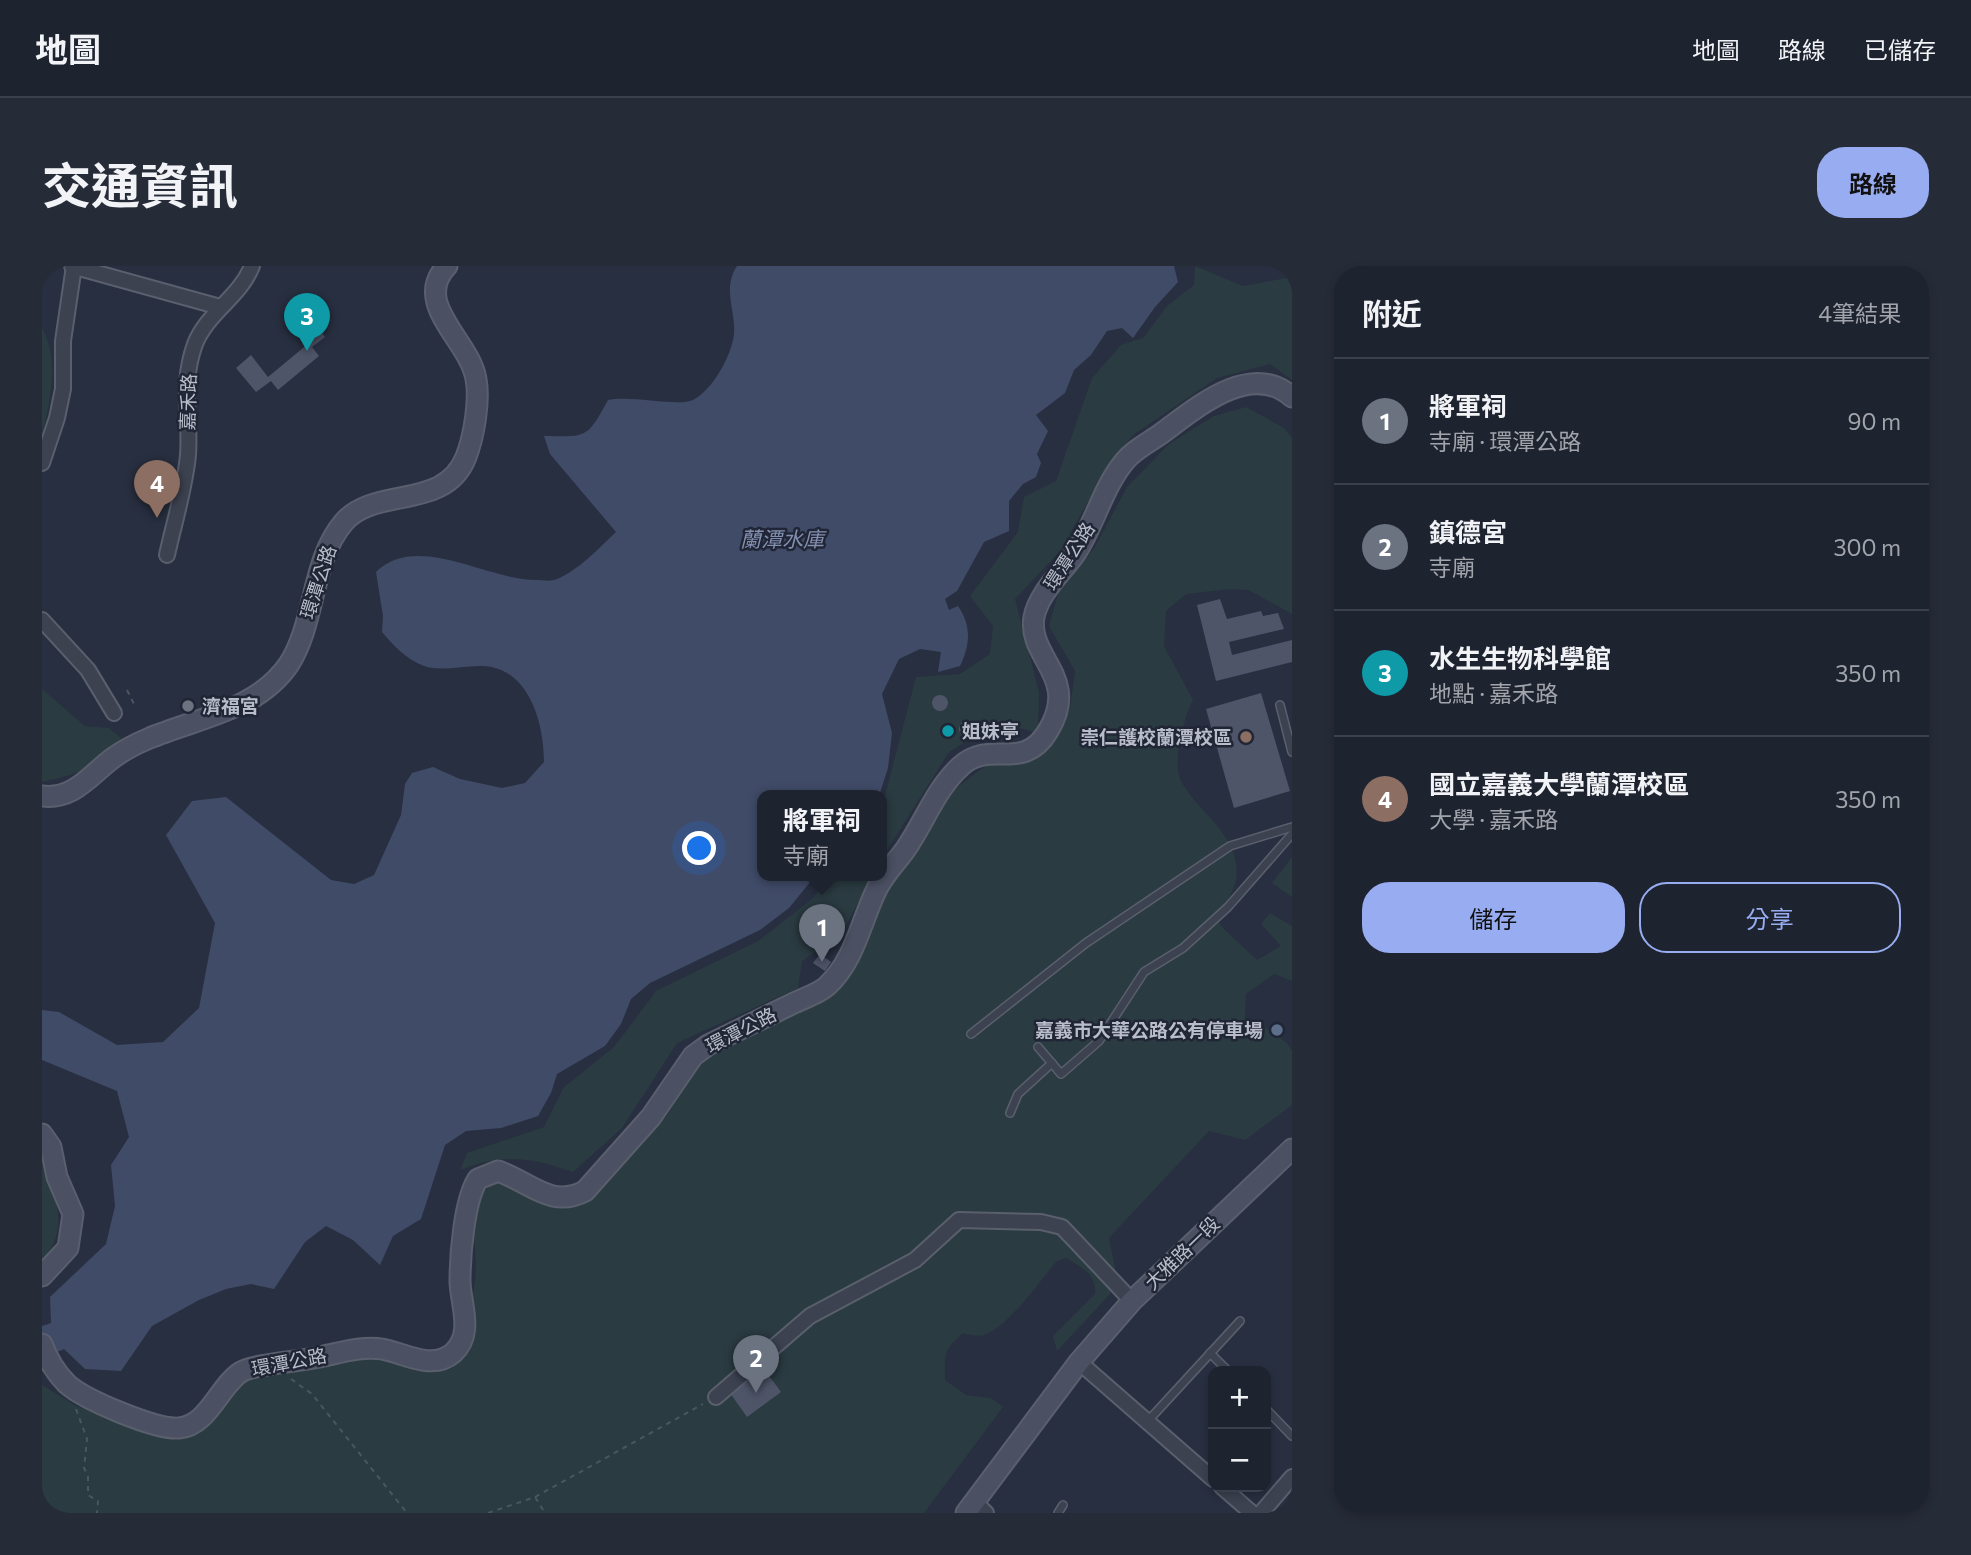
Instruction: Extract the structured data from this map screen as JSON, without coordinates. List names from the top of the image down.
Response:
{
  "streets": {
    "street": ["嘉禾路", "環潭公路", "大雅路一段"]
  },
  "water": ["蘭潭水庫"],
  "places": [
    "濟福宮",
    "姐妹亭",
    "崇仁護校蘭潭校區",
    "嘉義市大華公路公有停車場"
  ],
  "page": {
    "header": "地圖",
    "nav": ["地圖", "路線", "已儲存"],
    "title": "交通資訊",
    "buttons": [
      "路線",
      ["儲存", "分享"]
    ],
    "heading": ["附近", "4筆結果"],
    "pins": [
      "3",
      "4",
      "1",
      "2"
    ],
    "list": [
      {
        "mark": "1",
        "name": "將軍祠",
        "note": "寺廟 · 環潭公路",
        "value": "90 m"
      },
      {
        "mark": "2",
        "name": "鎮德宮",
        "note": "寺廟",
        "value": "300 m"
      },
      {
        "mark": "3",
        "name": "水生生物科學館",
        "note": "地點 · 嘉禾路",
        "value": "350 m"
      },
      {
        "mark": "4",
        "name": "國立嘉義大學蘭潭校區",
        "note": "大學 · 嘉禾路",
        "value": "350 m"
      }
    ],
    "popup": ["將軍祠", "寺廟"],
    "map_buttons": ["+", "−"]
  }
}
